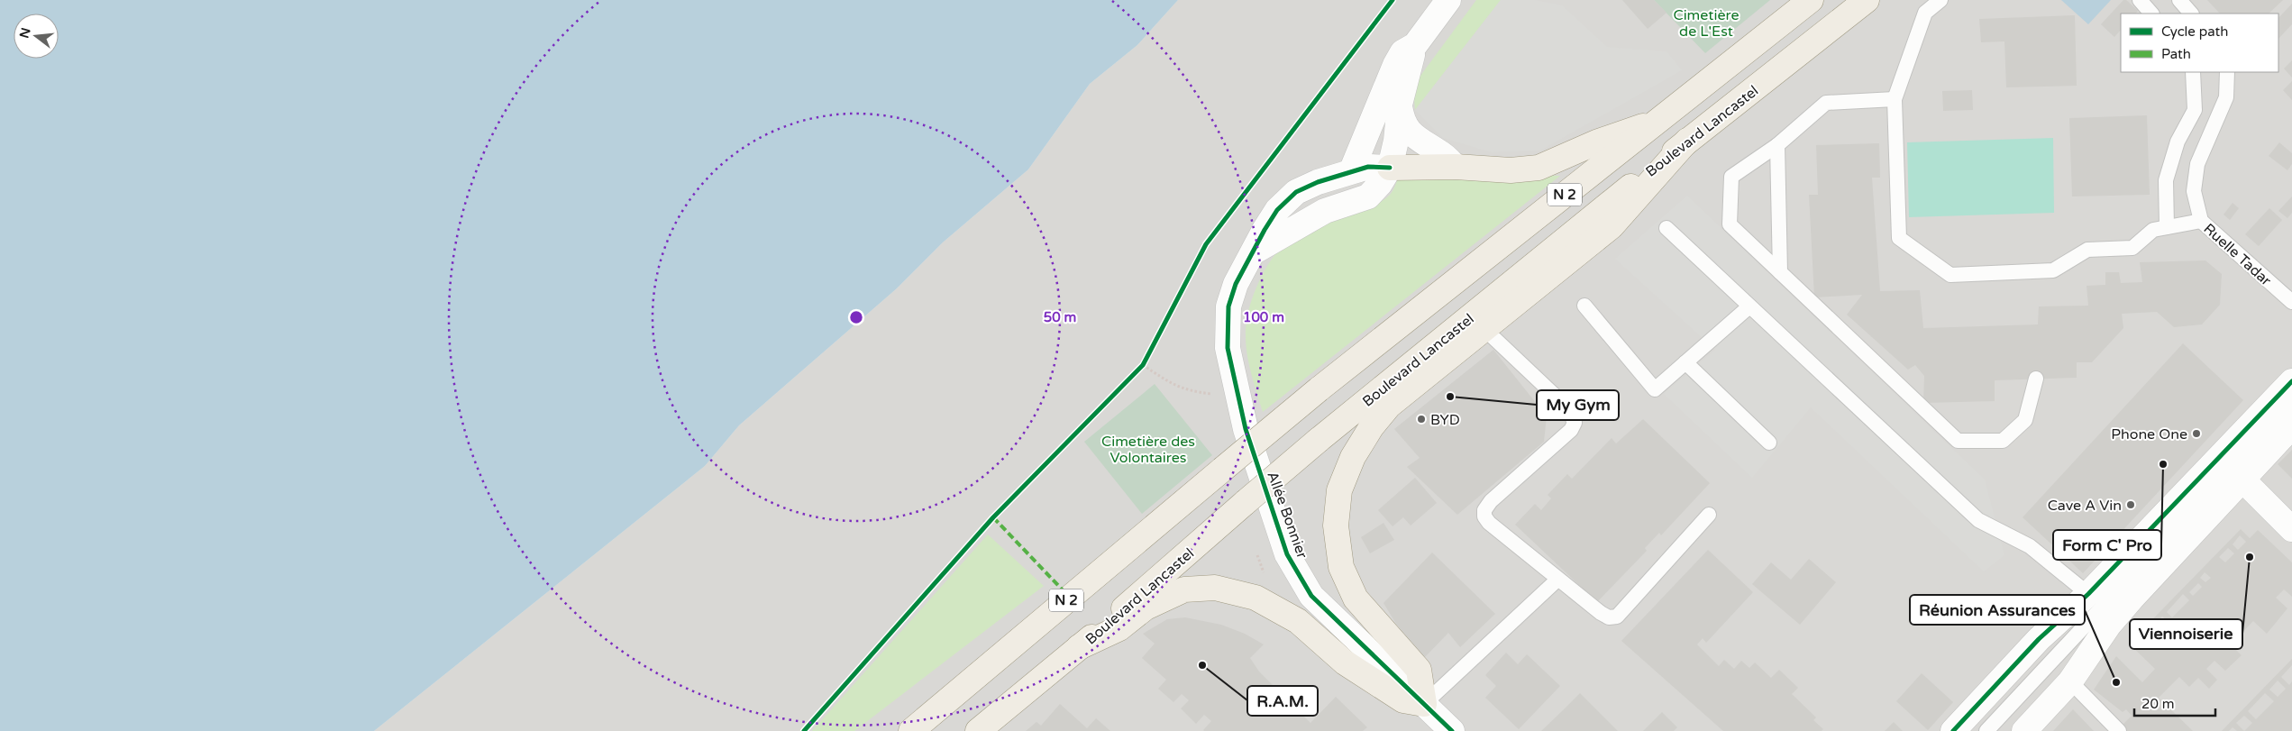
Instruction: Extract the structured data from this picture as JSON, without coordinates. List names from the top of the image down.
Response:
{
  "streets": {
    "main road": ["Boulevard Lancastel", "N 2"],
    "street": ["Allée Bonnier"],
    "lane": ["Ruelle Tadar"]
  },
  "parks": ["Cimetière de L'Est", "Cimetière des Volontaires"],
  "places": [
    "My Gym",
    "BYD",
    "Phone One",
    "Form C' Pro",
    "Cave A Vin",
    "Viennoiserie",
    "R.A.M.",
    "Réunion Assurances"
  ],
  "legend": ["Cycle path", "Path"],
  "scale_bar": "20 m",
  "north": "left",
  "rings": ["50 m", "100 m"]
}
